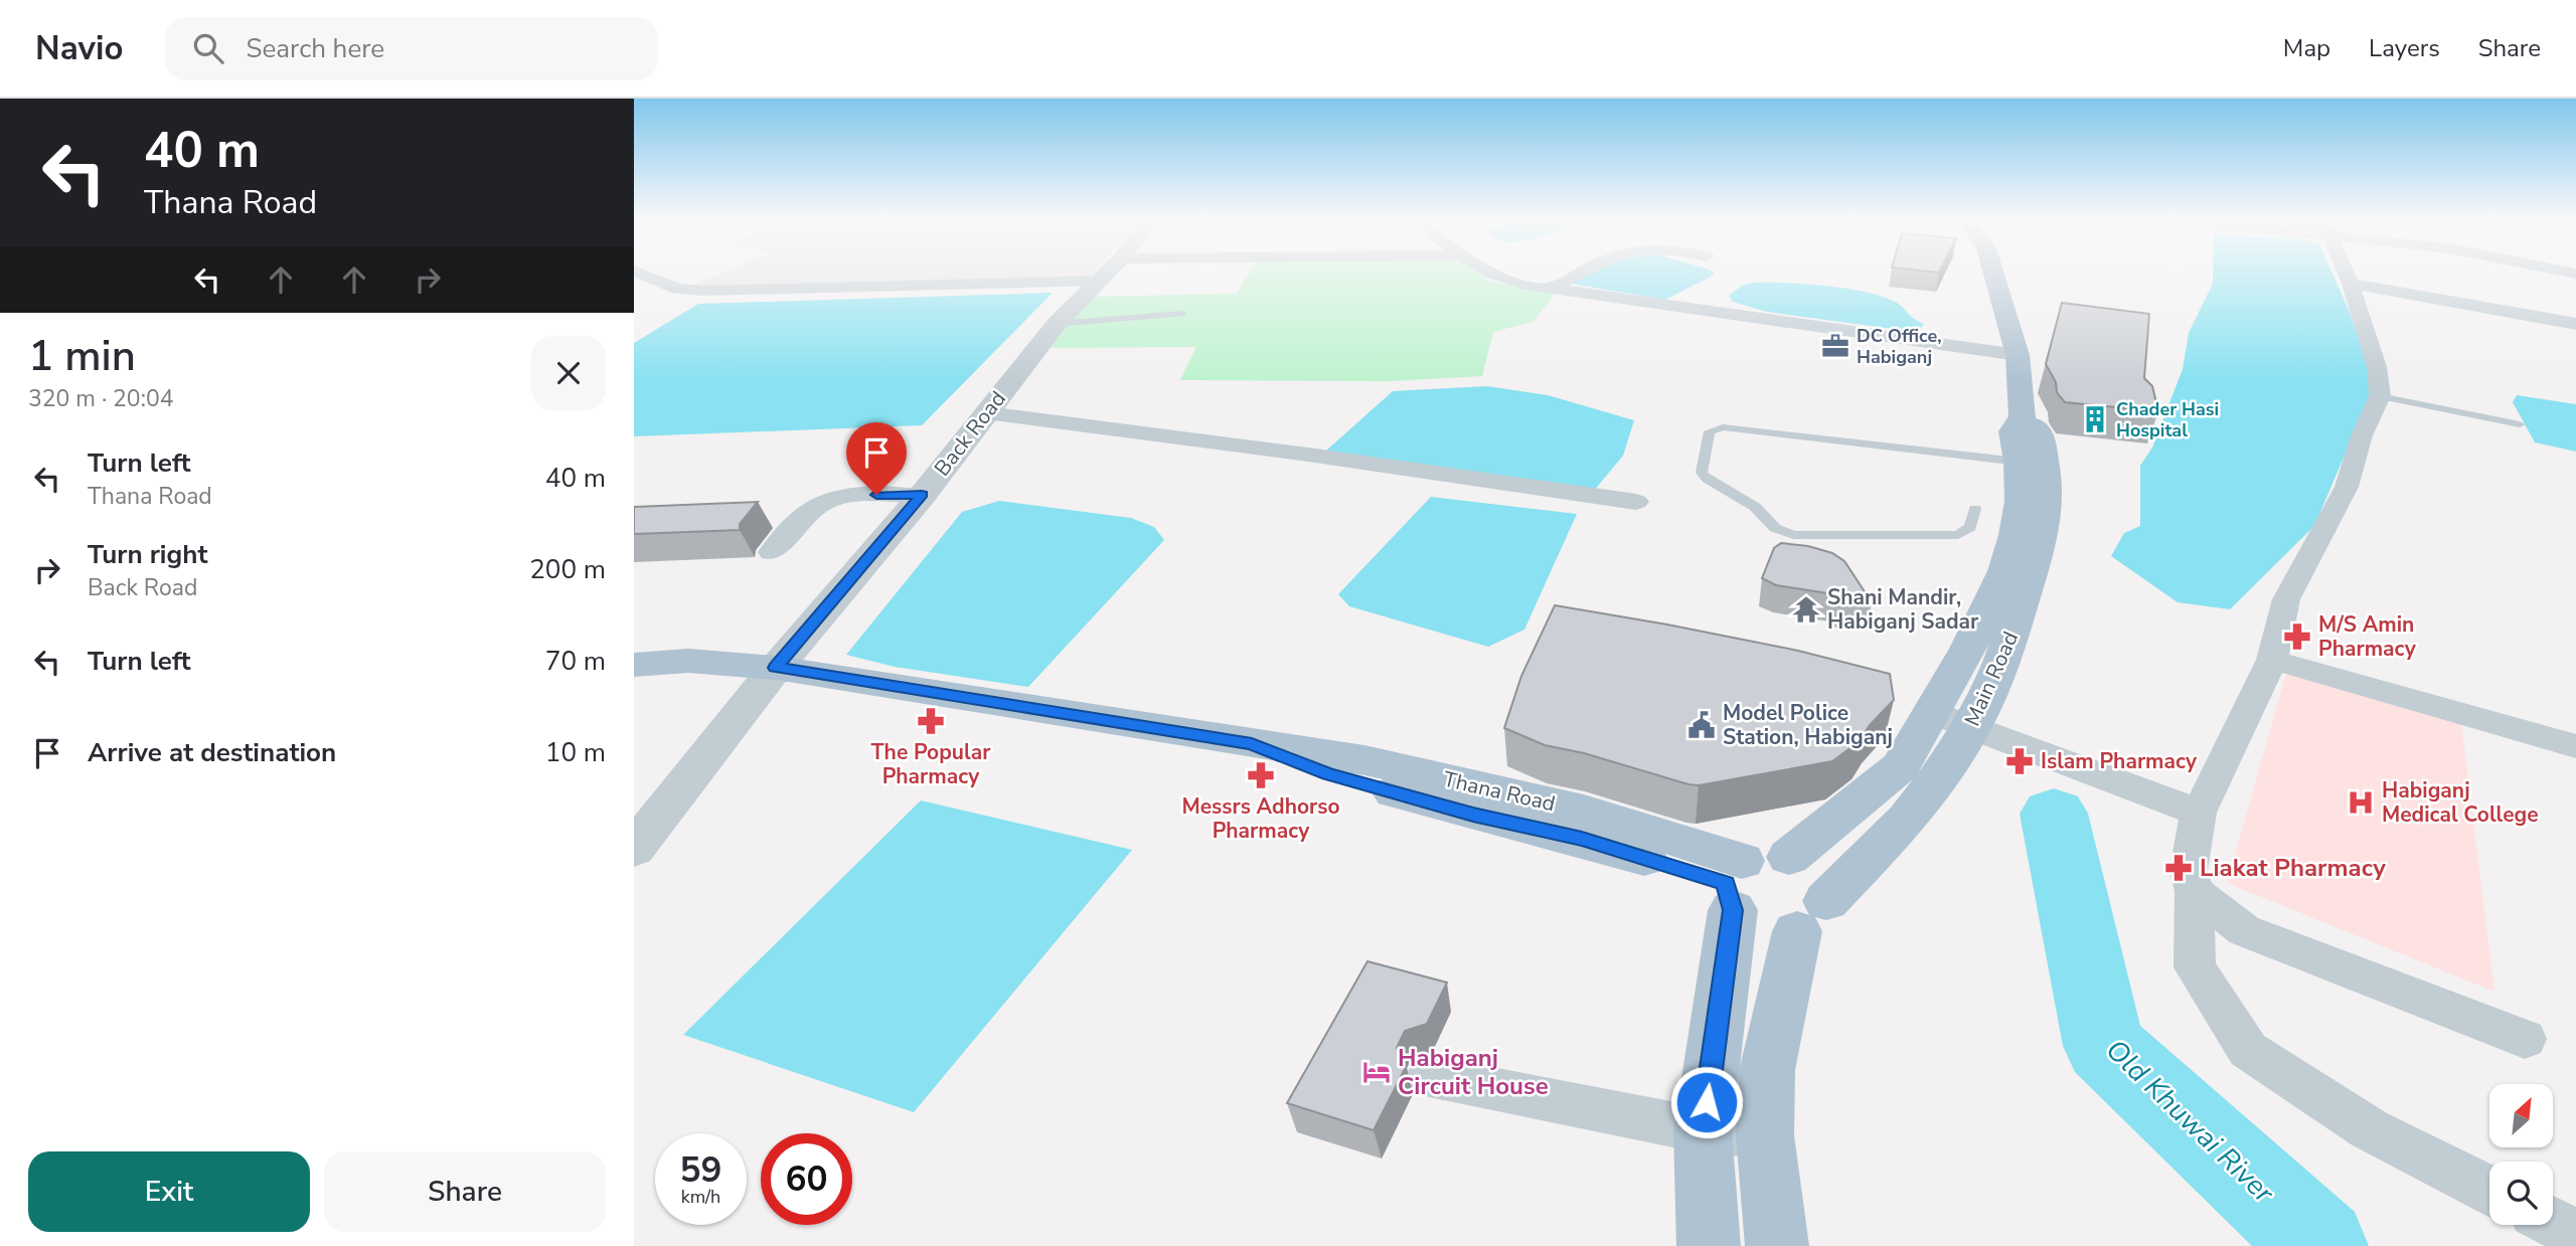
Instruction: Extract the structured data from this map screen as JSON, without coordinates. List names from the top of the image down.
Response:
{
  "streets": {
    "main road": ["Main Road", "Thana Road"],
    "street": ["Back Road"]
  },
  "crossings": [
    ["Back Road", "Thana Road"],
    ["Main Road", "Thana Road"]
  ],
  "water": ["Old Khuwai River"],
  "places": {
    "office": ["DC Office, Habiganj"],
    "building": ["Chader Hasi Hospital"],
    "temple": ["Shani Mandir, Habiganj Sadar"],
    "pharmacy": [
      "M/S Amin Pharmacy",
      "The Popular Pharmacy",
      "Islam Pharmacy",
      "Messrs Adhorso Pharmacy",
      "Liakat Pharmacy"
    ],
    "public building": ["Model Police Station, Habiganj"],
    "hospital": ["Habiganj Medical College"],
    "hotel": ["Habiganj Circuit House"]
  },
  "north": "top right",
  "page": {
    "header": "Navio",
    "search": "Search here",
    "nav": ["Map", "Layers", "Share"],
    "turn": ["40 m", "Thana Road"],
    "heading": ["1 min", "320 m · 20:04"],
    "list": [
      {
        "name": "Turn left",
        "note": "Thana Road",
        "value": "40 m"
      },
      {
        "name": "Turn right",
        "note": "Back Road",
        "value": "200 m"
      },
      {
        "name": "Turn left",
        "value": "70 m"
      },
      {
        "name": "Arrive at destination",
        "value": "10 m"
      }
    ],
    "speed": "59 km/h",
    "limit": "60",
    "buttons": ["Exit", "Share"]
  }
}
